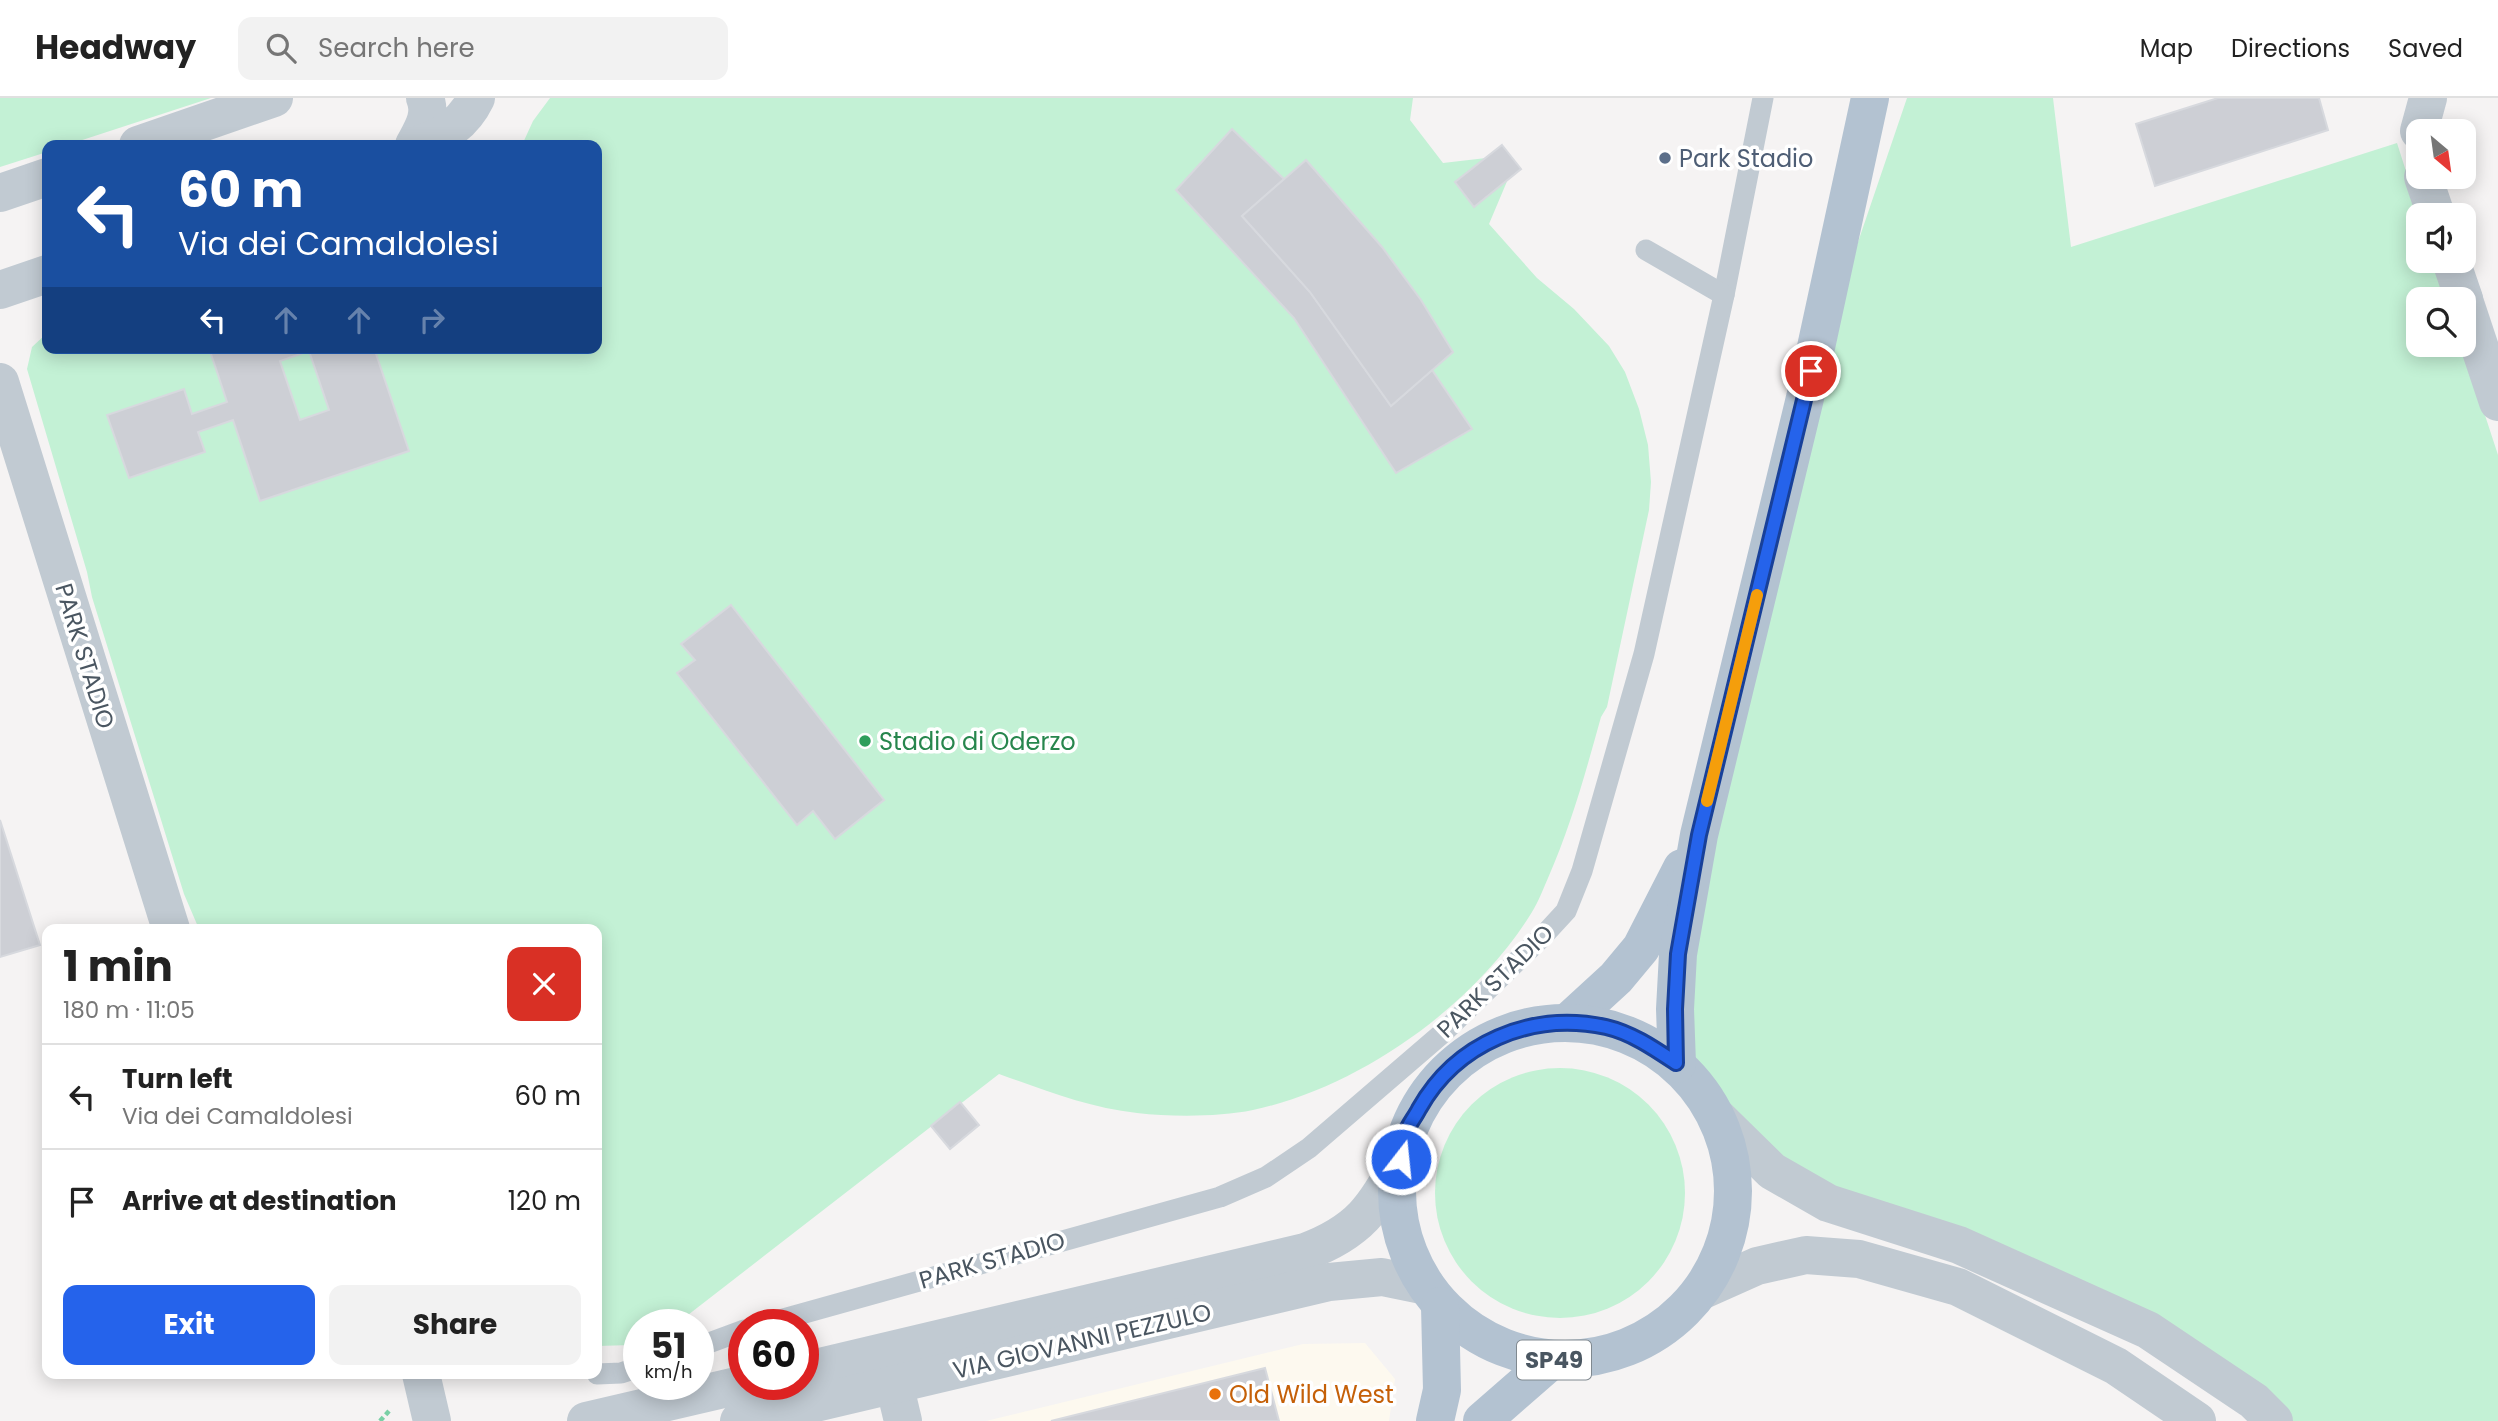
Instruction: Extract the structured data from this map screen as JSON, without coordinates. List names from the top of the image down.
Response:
{
  "streets": {
    "main road": ["SP49"],
    "street": ["PARK STADIO", "VIA GIOVANNI PEZZULO"]
  },
  "crossings": [
    ["VIA GIOVANNI PEZZULO", "SP49"]
  ],
  "places": ["Park Stadio", "Stadio di Oderzo", "Old Wild West"],
  "north": "bottom right",
  "page": {
    "header": "Headway",
    "search": "Search here",
    "nav": ["Map", "Directions", "Saved"],
    "turn": ["60 m", "Via dei Camaldolesi"],
    "heading": ["1 min", "180 m · 11:05"],
    "list": [
      {
        "name": "Turn left",
        "note": "Via dei Camaldolesi",
        "value": "60 m"
      },
      {
        "name": "Arrive at destination",
        "value": "120 m"
      }
    ],
    "buttons": ["Exit", "Share"],
    "speed": "51 km/h",
    "limit": "60"
  }
}
